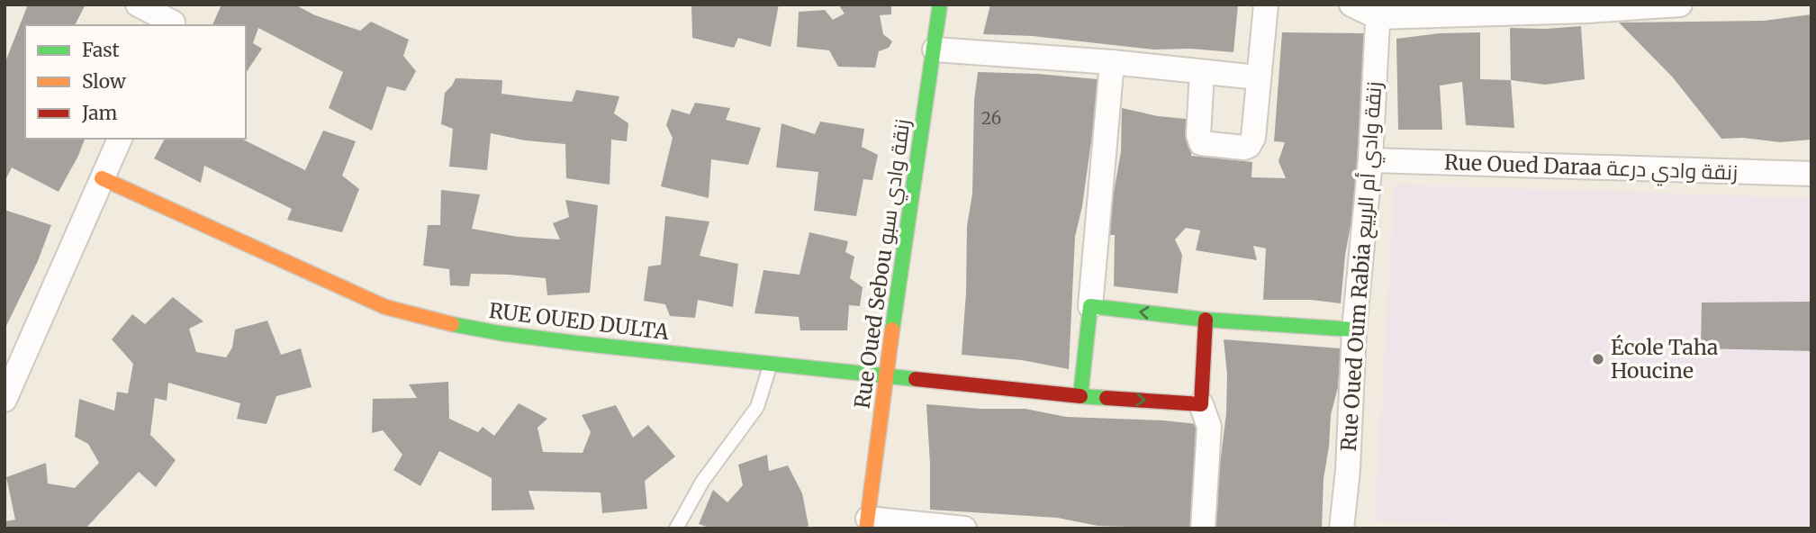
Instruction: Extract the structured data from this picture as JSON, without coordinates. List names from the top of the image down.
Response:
{
  "streets": {
    "street": [
      "Rue Oued Daraa زنقة وادي درعة",
      "Rue Oued Sebou زنقة وادي سبو",
      "Rue Oued Oum Rabia زنقة وادي أم الربيع",
      "RUE OUED DULTA"
    ]
  },
  "crossings": [
    ["Rue Oued Daraa زنقة وادي درعة", "Rue Oued Oum Rabia زنقة وادي أم الربيع"],
    ["Rue Oued Sebou زنقة وادي سبو", "RUE OUED DULTA"]
  ],
  "places": ["École Taha Houcine"],
  "house_numbers": ["26"],
  "legend": ["Fast", "Slow", "Jam"]
}
